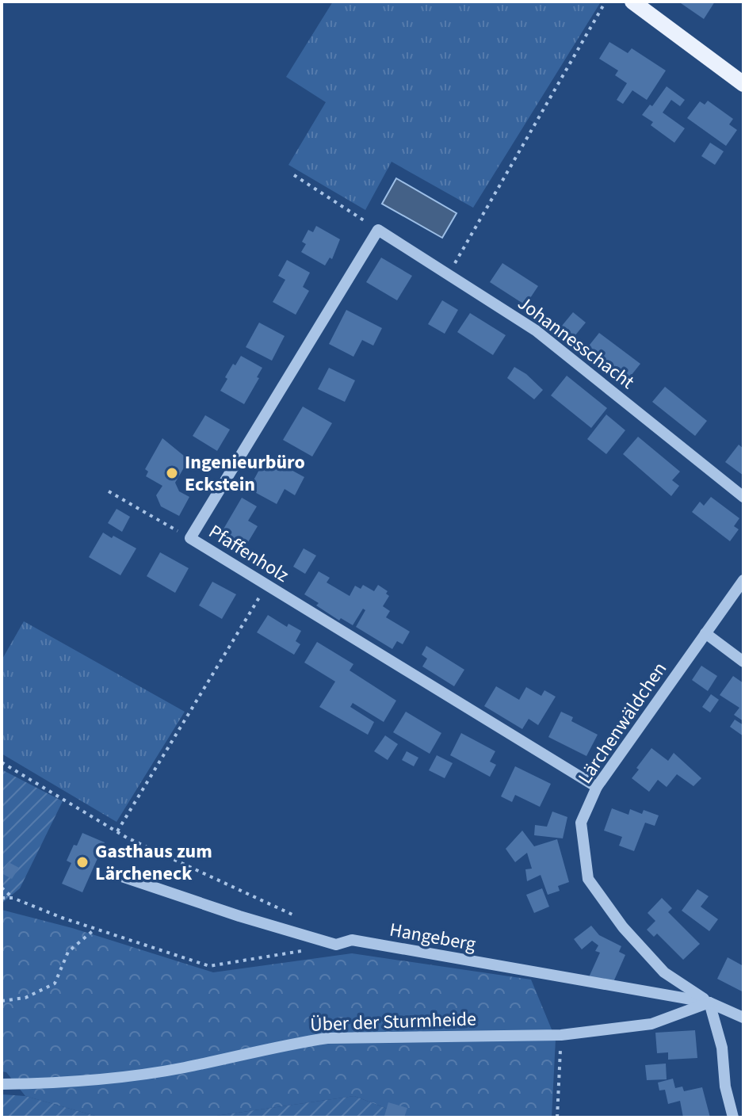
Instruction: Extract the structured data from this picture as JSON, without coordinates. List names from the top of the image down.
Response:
{
  "streets": {
    "street": [
      "Johannesschacht",
      "Pfaffenholz",
      "Lärchenwäldchen",
      "Hangeberg",
      "Über der Sturmheide"
    ]
  },
  "crossings": [
    ["Johannesschacht", "Pfaffenholz"],
    ["Pfaffenholz", "Lärchenwäldchen"],
    ["Lärchenwäldchen", "Hangeberg"],
    ["Lärchenwäldchen", "Über der Sturmheide"],
    ["Hangeberg", "Über der Sturmheide"]
  ],
  "places": ["Ingenieurbüro Eckstein", "Gasthaus zum Lärcheneck"]
}
